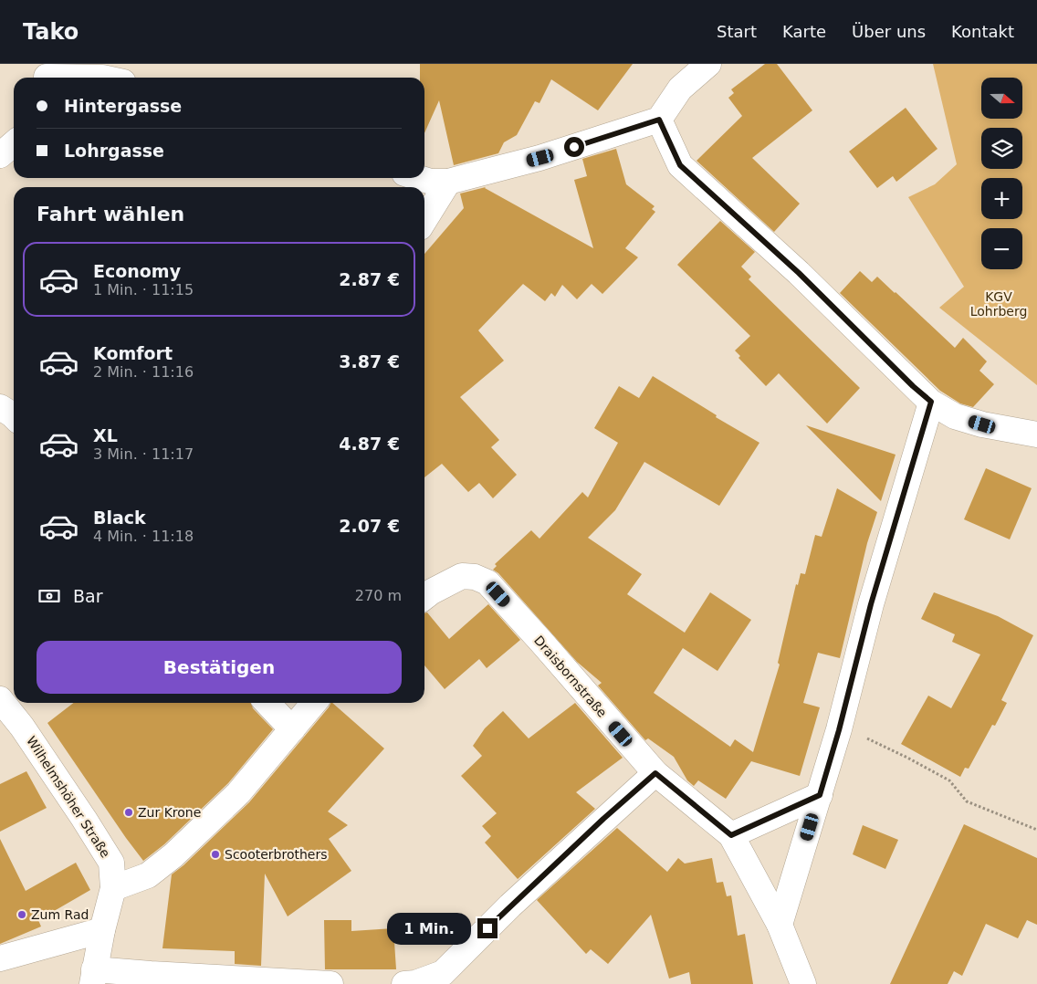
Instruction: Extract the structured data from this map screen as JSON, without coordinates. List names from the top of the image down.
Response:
{
  "streets": {
    "street": ["Draisbornstraße", "Wilhelmshöher Straße"]
  },
  "parks": ["KGV Lohrberg"],
  "places": ["Zur Krone", "Scooterbrothers", "Zum Rad"],
  "north": "right",
  "page": {
    "header": "Tako",
    "nav": [
      "Start",
      "Karte",
      "Über uns",
      "Kontakt"
    ],
    "map_buttons": ["+", "−"],
    "banner": ["Hintergasse", "Lohrgasse"],
    "heading": "Fahrt wählen",
    "list": [
      {
        "name": "Economy",
        "note": "1 Min. · 11:15",
        "value": "2.87 €"
      },
      {
        "name": "Komfort",
        "note": "2 Min. · 11:16",
        "value": "3.87 €"
      },
      {
        "name": "XL",
        "note": "3 Min. · 11:17",
        "value": "4.87 €"
      },
      {
        "name": "Black",
        "note": "4 Min. · 11:18",
        "value": "2.07 €"
      }
    ],
    "pay": ["Bar", "270 m"],
    "buttons": "Bestätigen",
    "bubble": "1 Min."
  }
}
